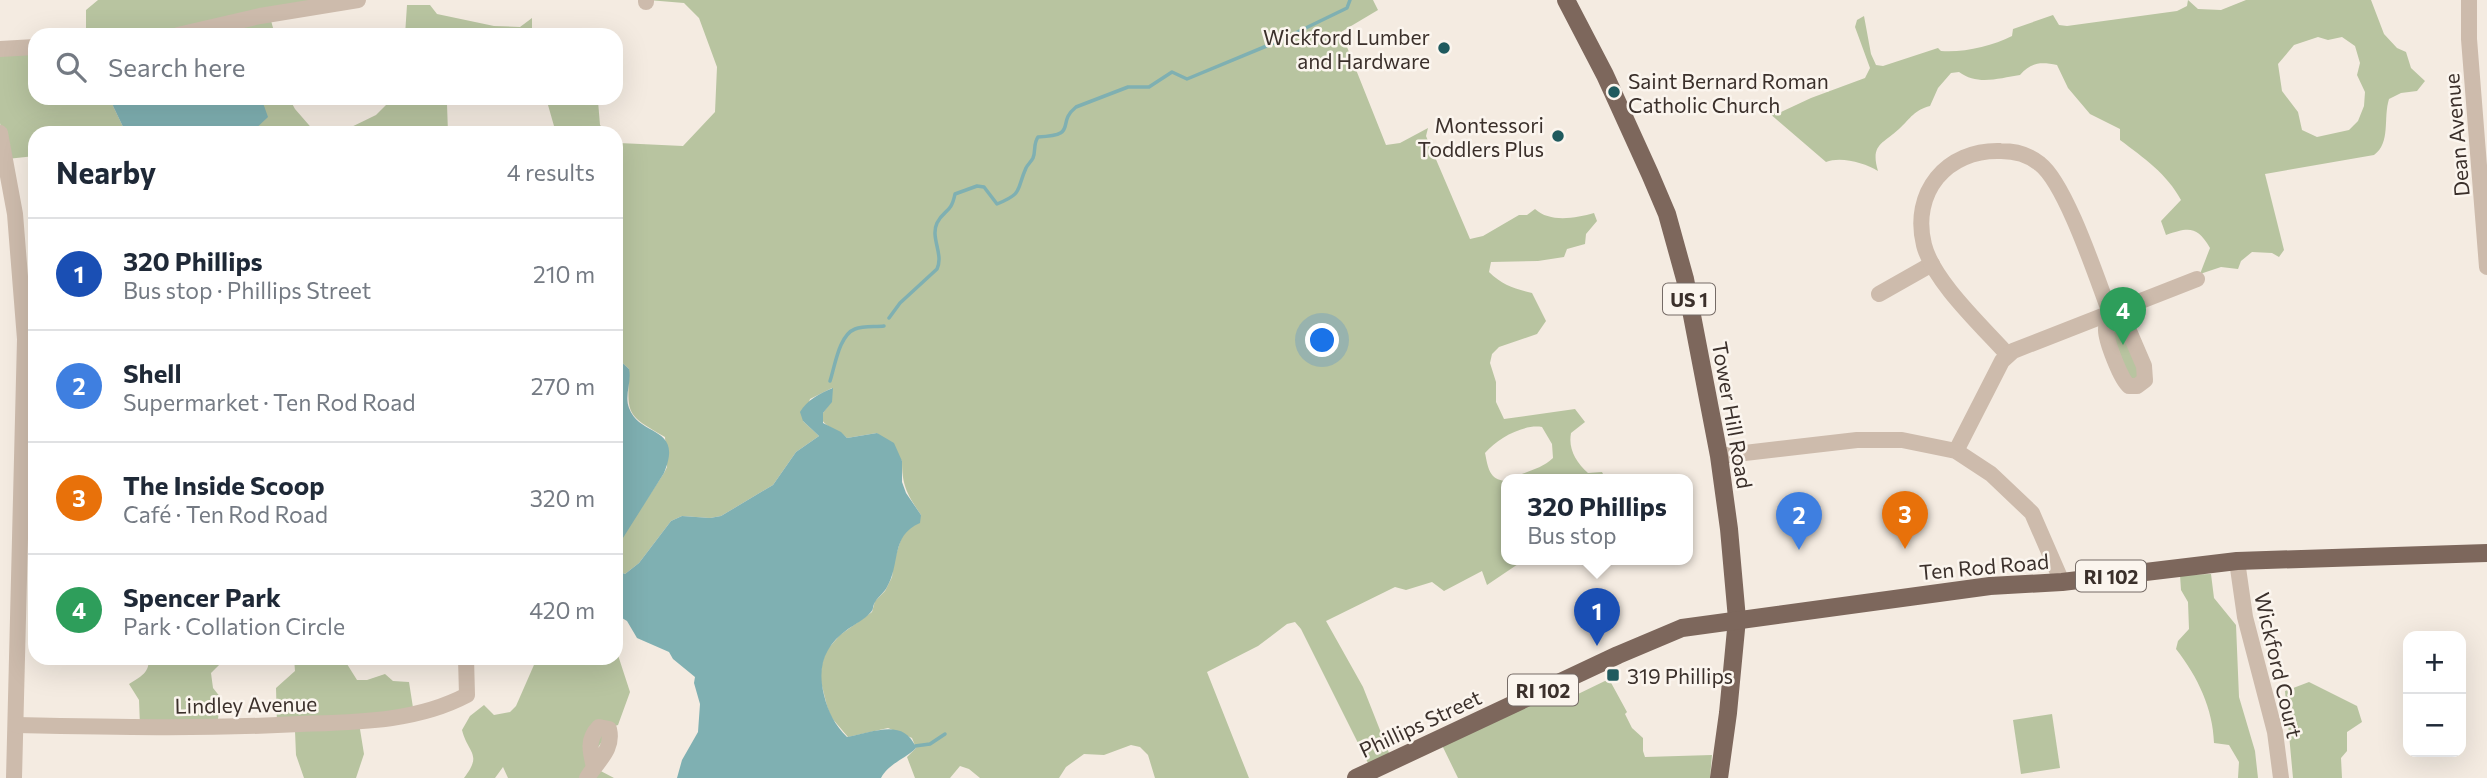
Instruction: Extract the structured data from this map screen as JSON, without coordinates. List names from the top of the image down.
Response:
{
  "streets": {
    "main road": [
      "US 1",
      "Tower Hill Road",
      "Ten Rod Road",
      "RI 102",
      "Phillips Street"
    ],
    "street": ["Dean Avenue", "Wickford Court", "Lindley Avenue"]
  },
  "crossings": [
    ["Tower Hill Road", "Ten Rod Road"],
    ["Tower Hill Road", "Phillips Street"],
    ["Ten Rod Road", "Wickford Court"],
    ["Ten Rod Road", "Phillips Street"]
  ],
  "places": {
    "other": ["Wickford Lumber and Hardware", "Saint Bernard Roman Catholic Church", "Montessori Toddlers Plus"],
    "transit": ["319 Phillips"]
  },
  "page": {
    "search": "Search here",
    "heading": ["Nearby", "4 results"],
    "list": [
      {
        "mark": "1",
        "name": "320 Phillips",
        "note": "Bus stop · Phillips Street",
        "value": "210 m"
      },
      {
        "mark": "2",
        "name": "Shell",
        "note": "Supermarket · Ten Rod Road",
        "value": "270 m"
      },
      {
        "mark": "3",
        "name": "The Inside Scoop",
        "note": "Café · Ten Rod Road",
        "value": "320 m"
      },
      {
        "mark": "4",
        "name": "Spencer Park",
        "note": "Park · Collation Circle",
        "value": "420 m"
      }
    ],
    "pins": [
      "4",
      "3",
      "2",
      "1"
    ],
    "popup": ["320 Phillips", "Bus stop"],
    "map_buttons": ["+", "−"]
  }
}
